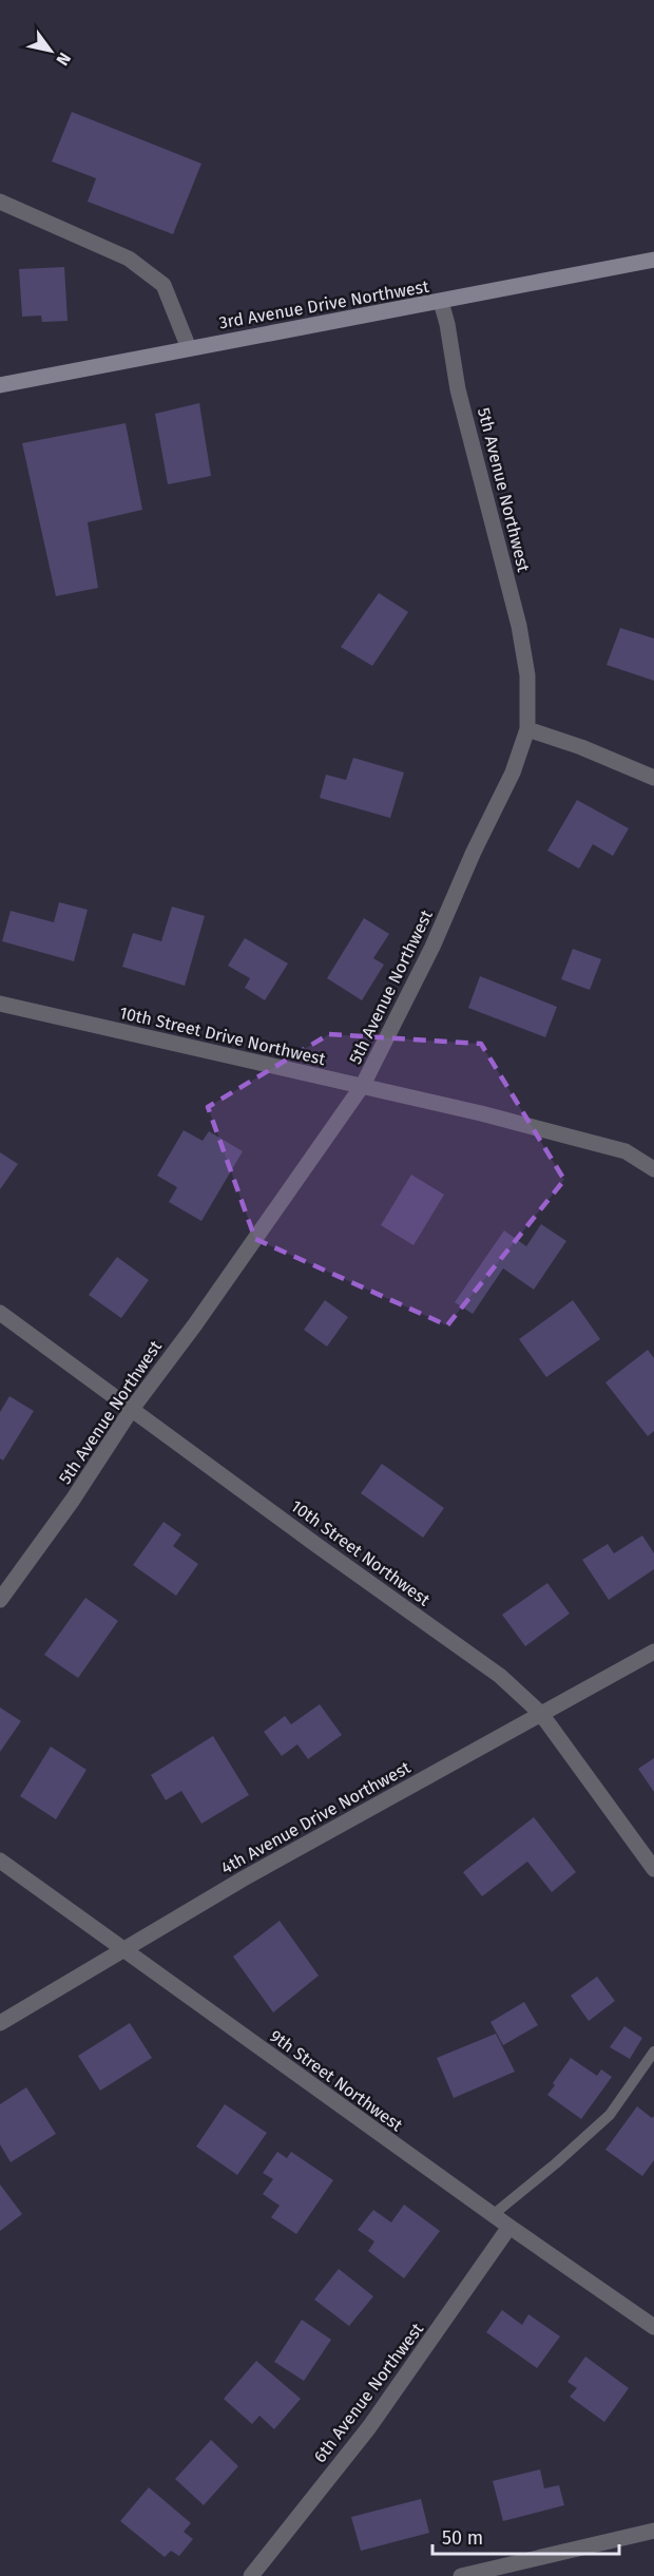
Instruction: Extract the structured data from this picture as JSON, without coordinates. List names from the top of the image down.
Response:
{
  "streets": {
    "main road": ["3rd Avenue Drive Northwest"],
    "street": [
      "5th Avenue Northwest",
      "10th Street Drive Northwest",
      "10th Street Northwest",
      "4th Avenue Drive Northwest",
      "9th Street Northwest",
      "6th Avenue Northwest"
    ]
  },
  "crossings": [
    ["3rd Avenue Drive Northwest", "5th Avenue Northwest"],
    ["5th Avenue Northwest", "10th Street Drive Northwest"],
    ["5th Avenue Northwest", "10th Street Northwest"],
    ["10th Street Northwest", "4th Avenue Drive Northwest"],
    ["4th Avenue Drive Northwest", "9th Street Northwest"],
    ["9th Street Northwest", "6th Avenue Northwest"]
  ],
  "scale_bar": "50 m",
  "north": "bottom right"
}
